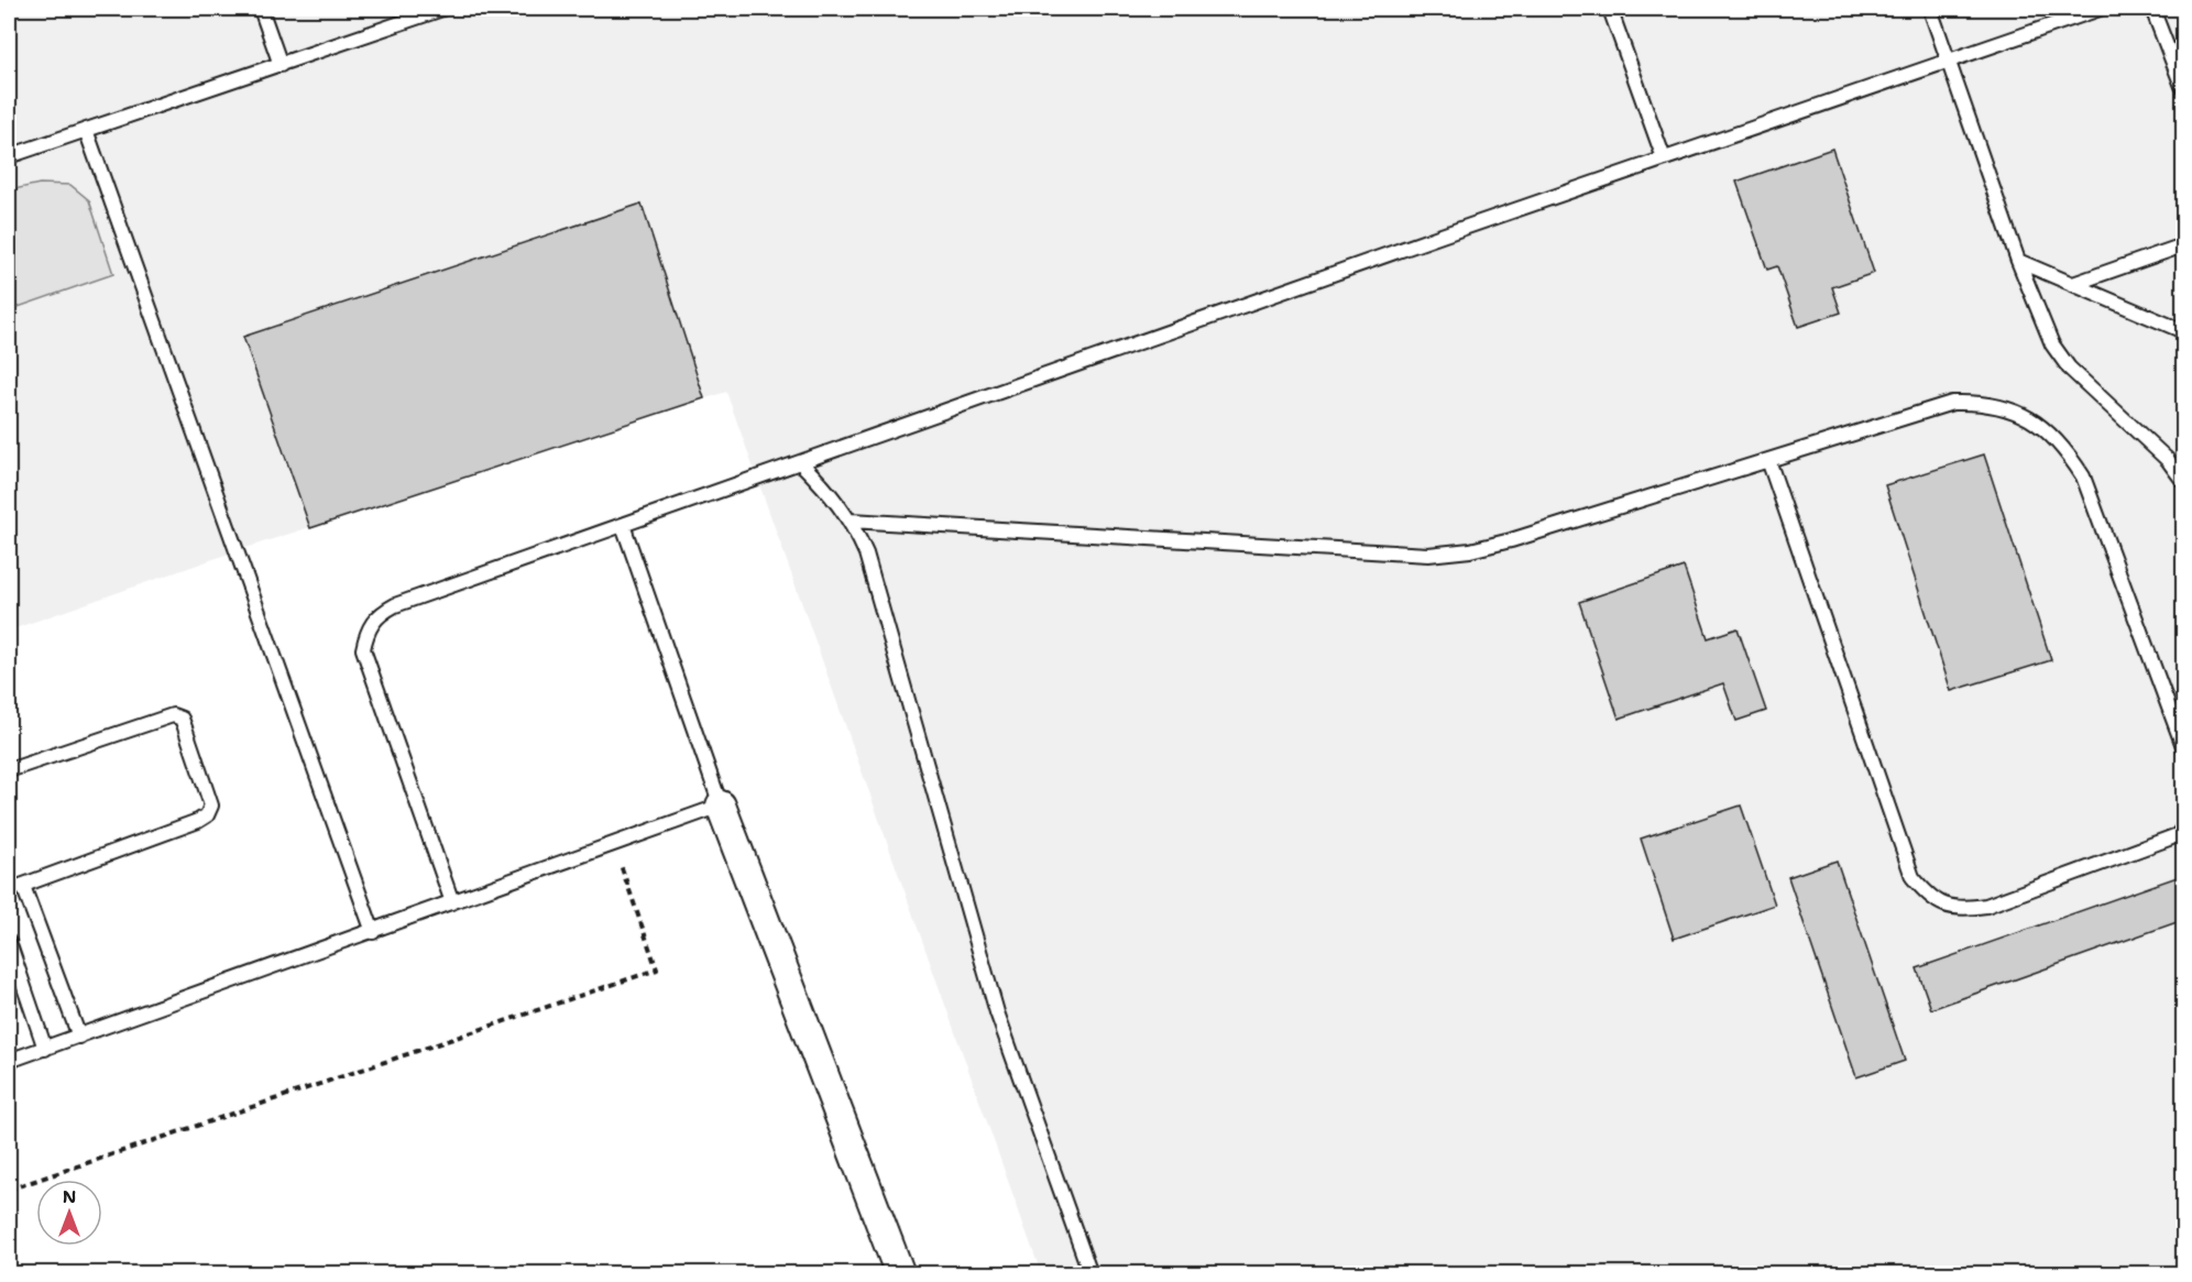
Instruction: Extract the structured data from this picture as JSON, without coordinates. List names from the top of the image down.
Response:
{
  "north": "top"
}
